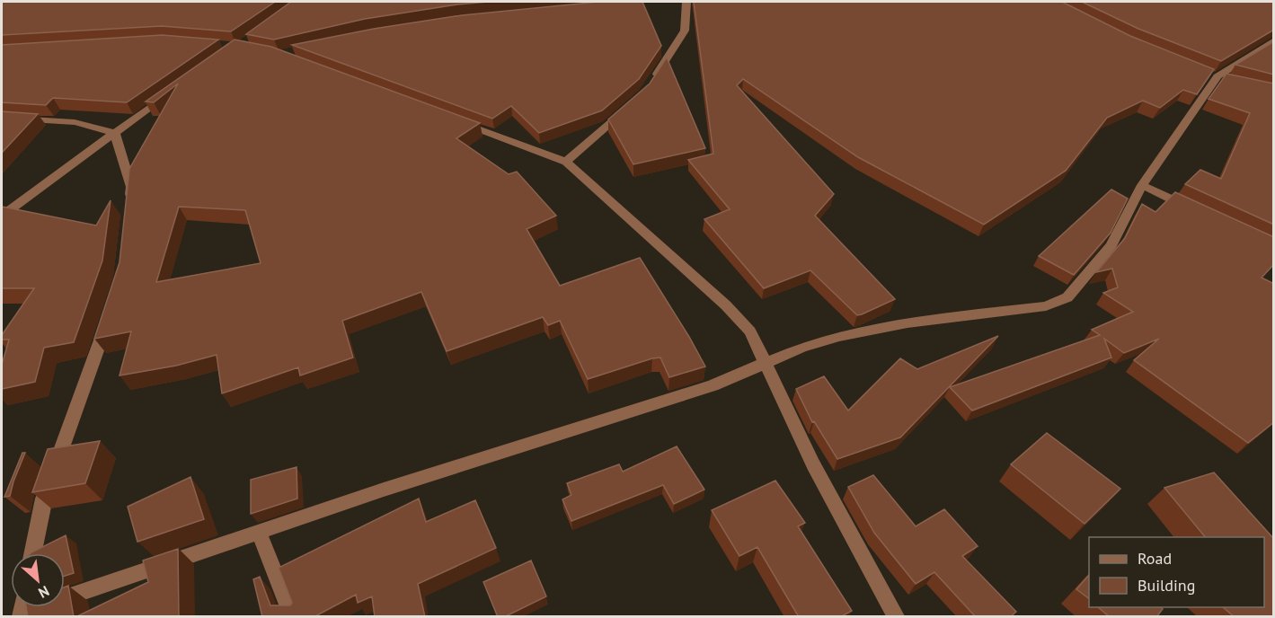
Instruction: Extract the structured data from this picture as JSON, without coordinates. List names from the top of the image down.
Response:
{
  "legend": ["Road", "Building"],
  "north": "bottom right"
}
